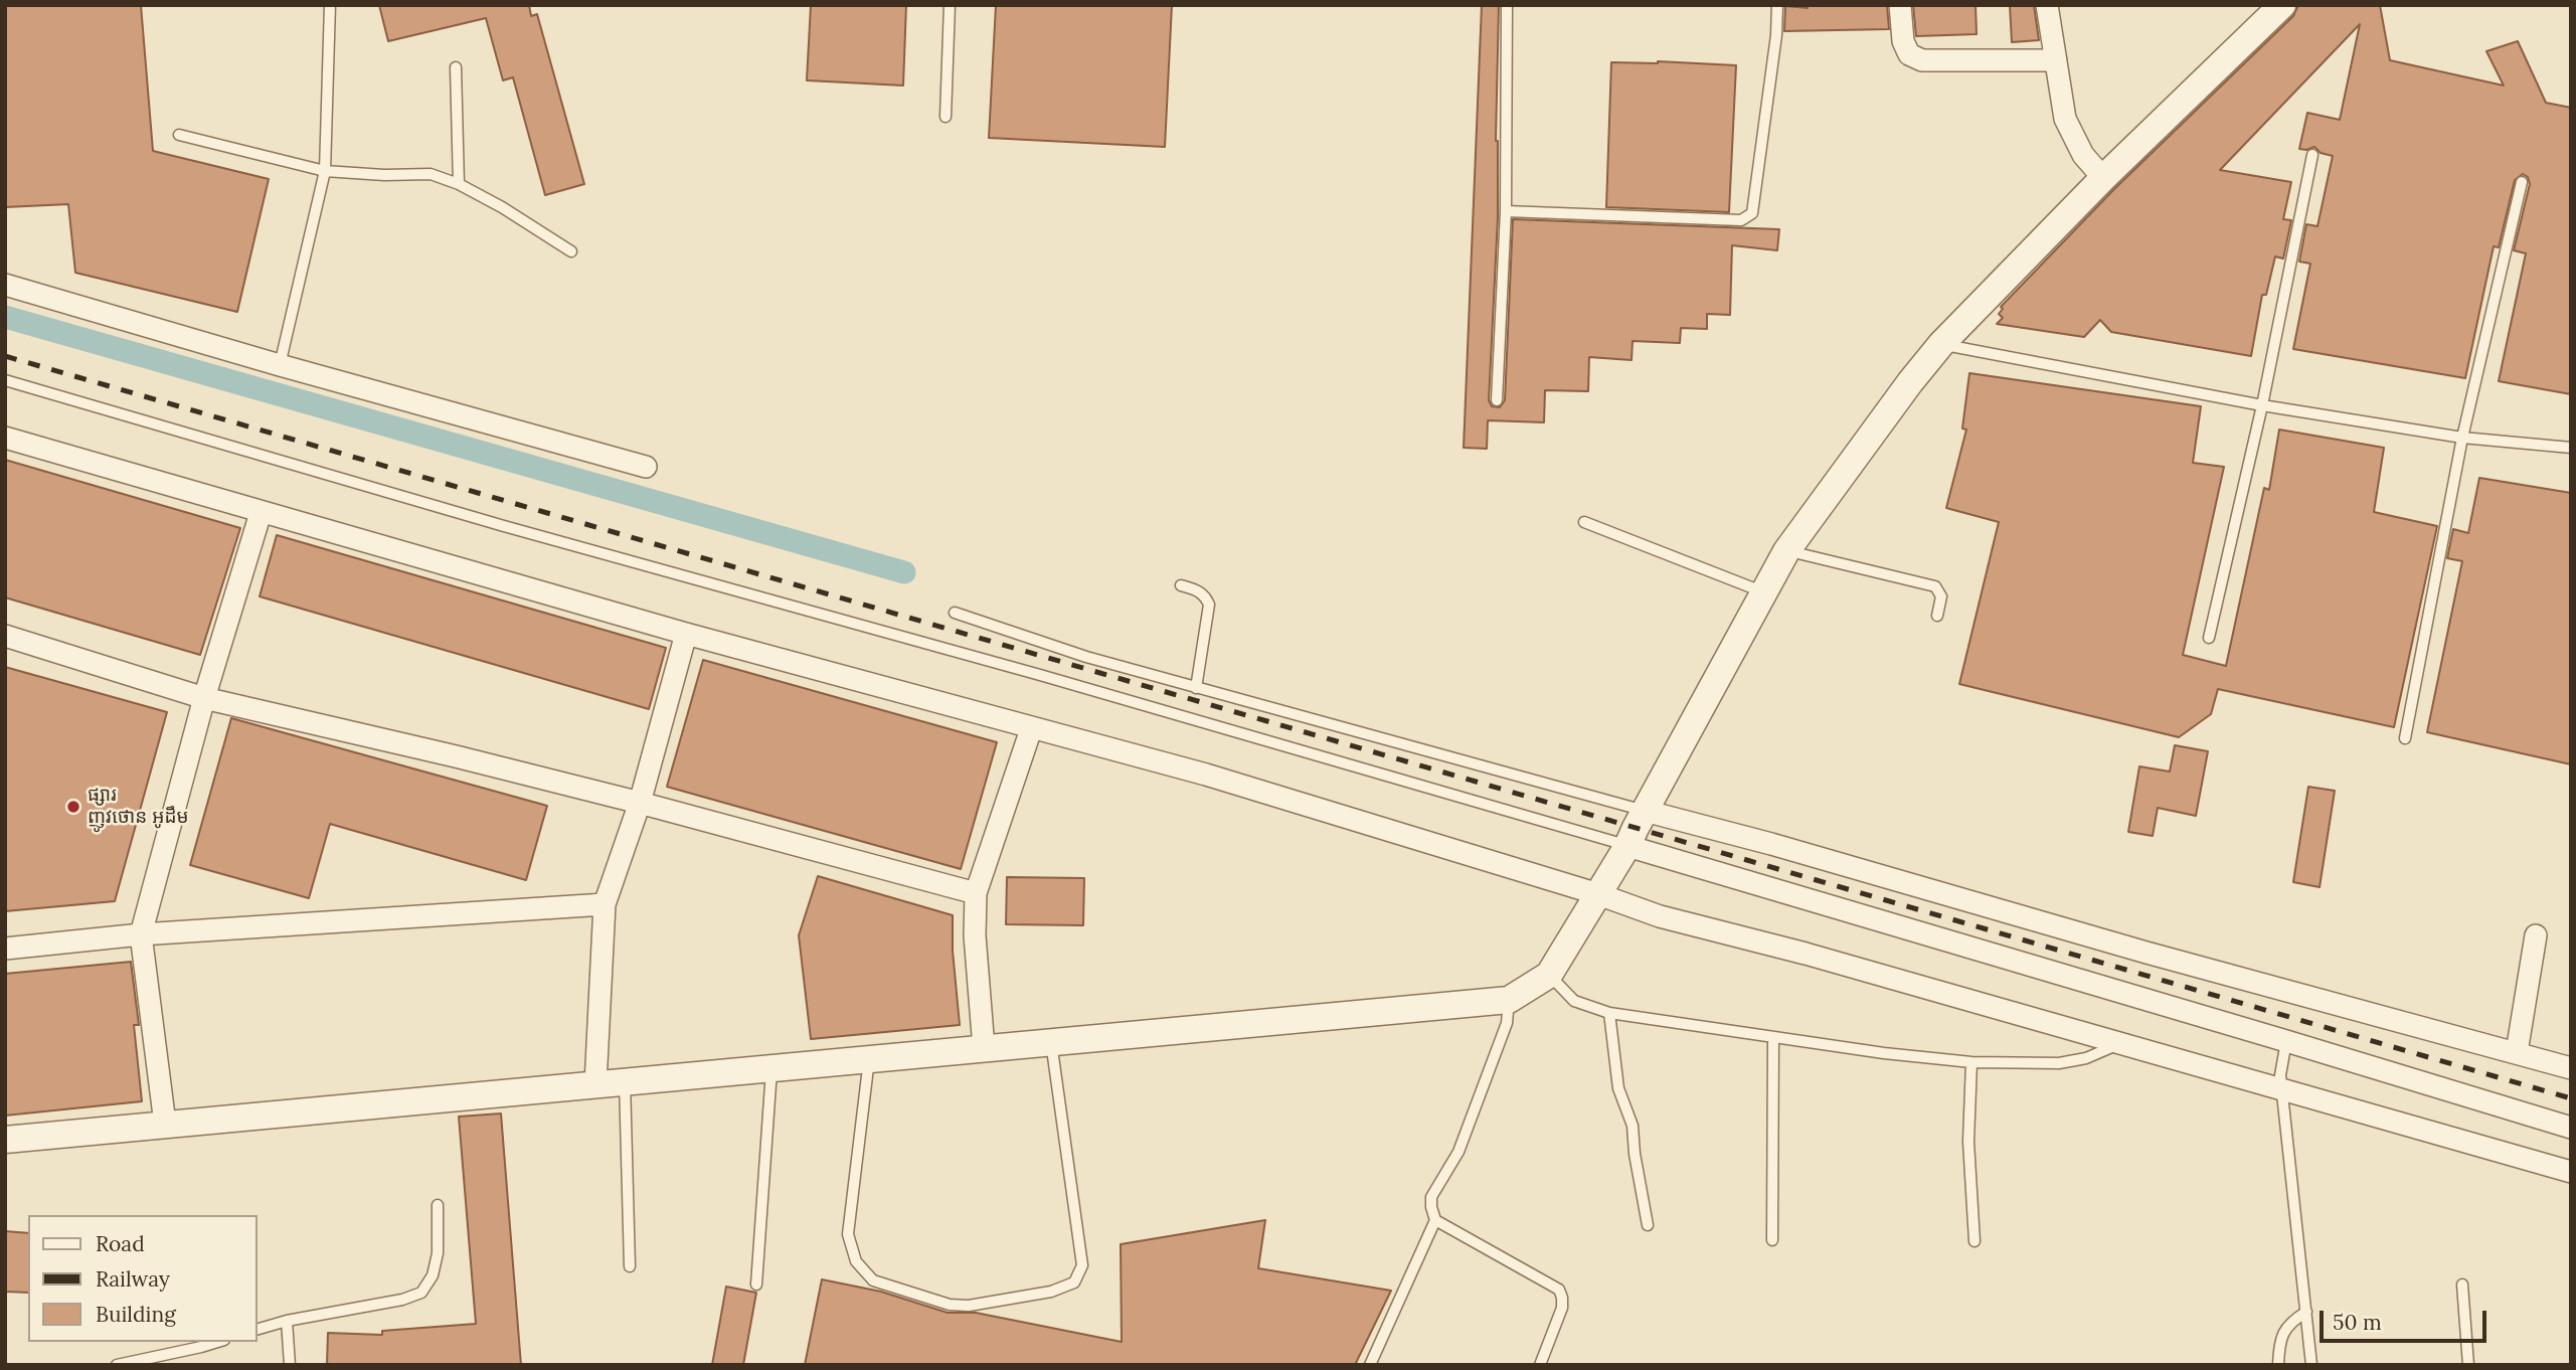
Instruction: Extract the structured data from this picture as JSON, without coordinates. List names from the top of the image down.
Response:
{
  "places": ["ផ្សារ ញូវថោន អូដឹម"],
  "legend": ["Road", "Railway", "Building"],
  "scale_bar": "50 m"
}
